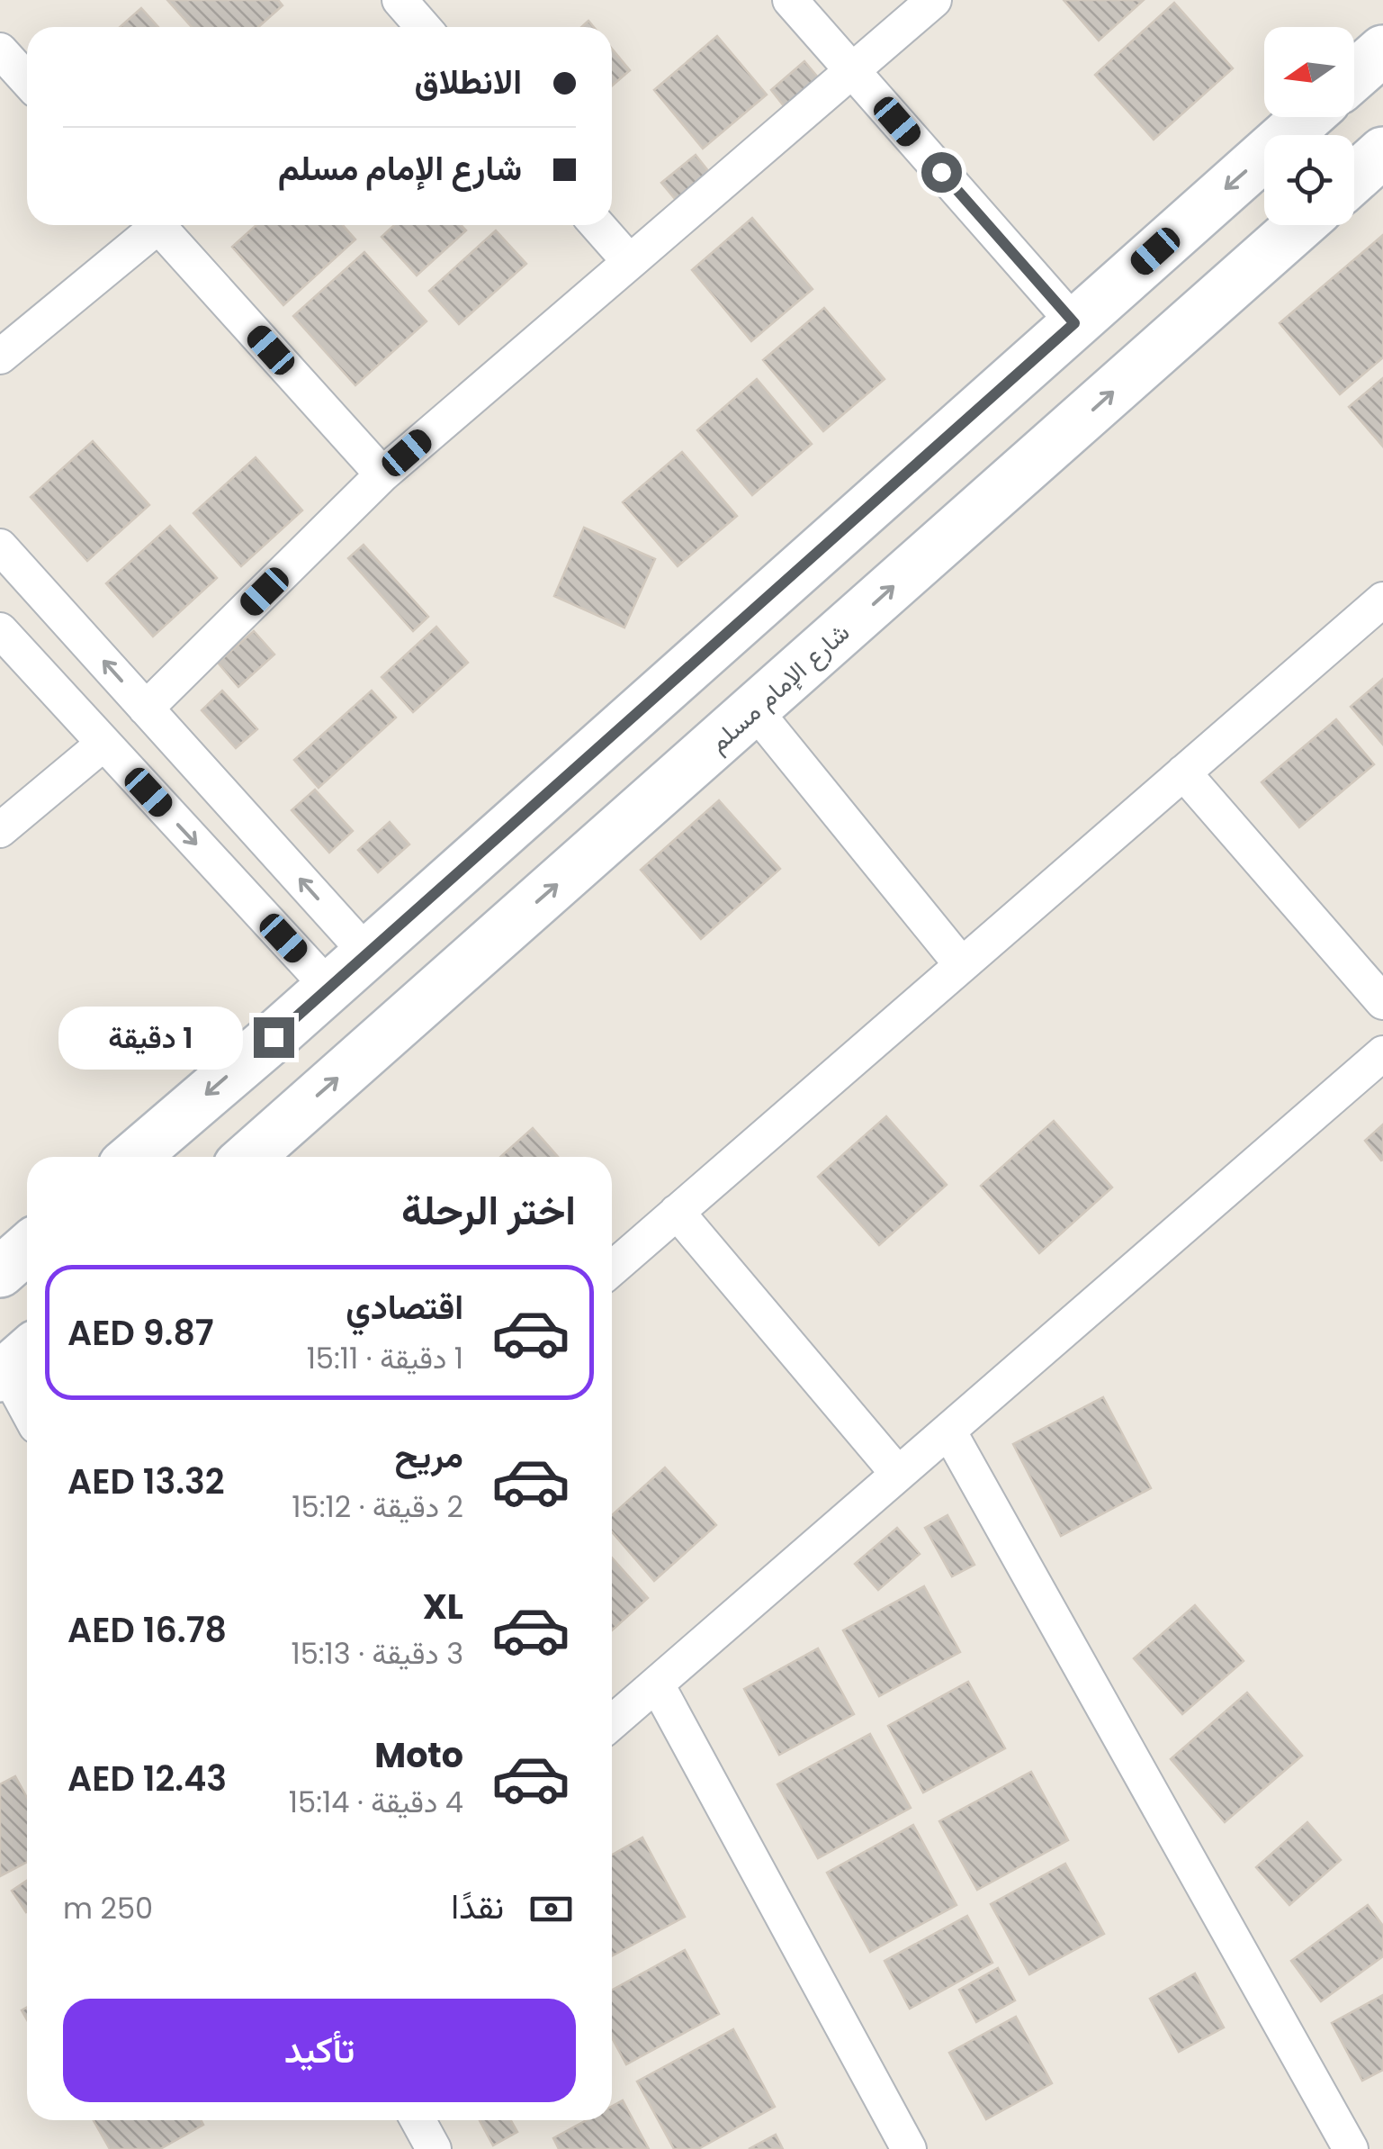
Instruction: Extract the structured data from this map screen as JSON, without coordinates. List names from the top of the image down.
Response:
{
  "streets": {
    "main road": ["شارع الإمام مسلم"]
  },
  "north": "left",
  "page": {
    "banner": ["الانطلاق", "شارع الإمام مسلم"],
    "bubble": "1 دقيقة",
    "heading": "اختر الرحلة",
    "list": [
      {
        "name": "اقتصادي",
        "note": "1 دقيقة · 15:11",
        "value": "AED 9.87"
      },
      {
        "name": "مريح",
        "note": "2 دقيقة · 15:12",
        "value": "AED 13.32"
      },
      {
        "name": "XL",
        "note": "3 دقيقة · 15:13",
        "value": "AED 16.78"
      },
      {
        "name": "Moto",
        "note": "4 دقيقة · 15:14",
        "value": "AED 12.43"
      }
    ],
    "pay": ["نقدًا", "250 m"],
    "buttons": "تأكيد"
  }
}
